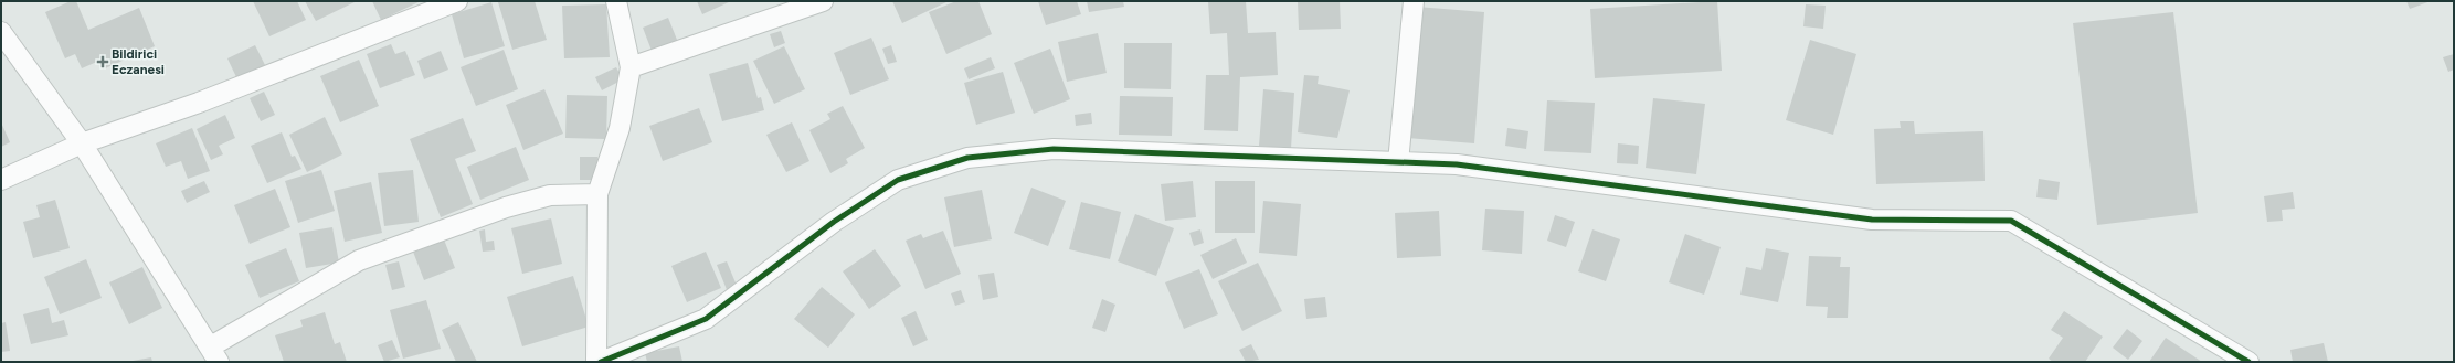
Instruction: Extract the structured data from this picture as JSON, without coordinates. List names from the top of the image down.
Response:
{
  "places": {
    "health": ["Bildirici Eczanesi"]
  }
}
